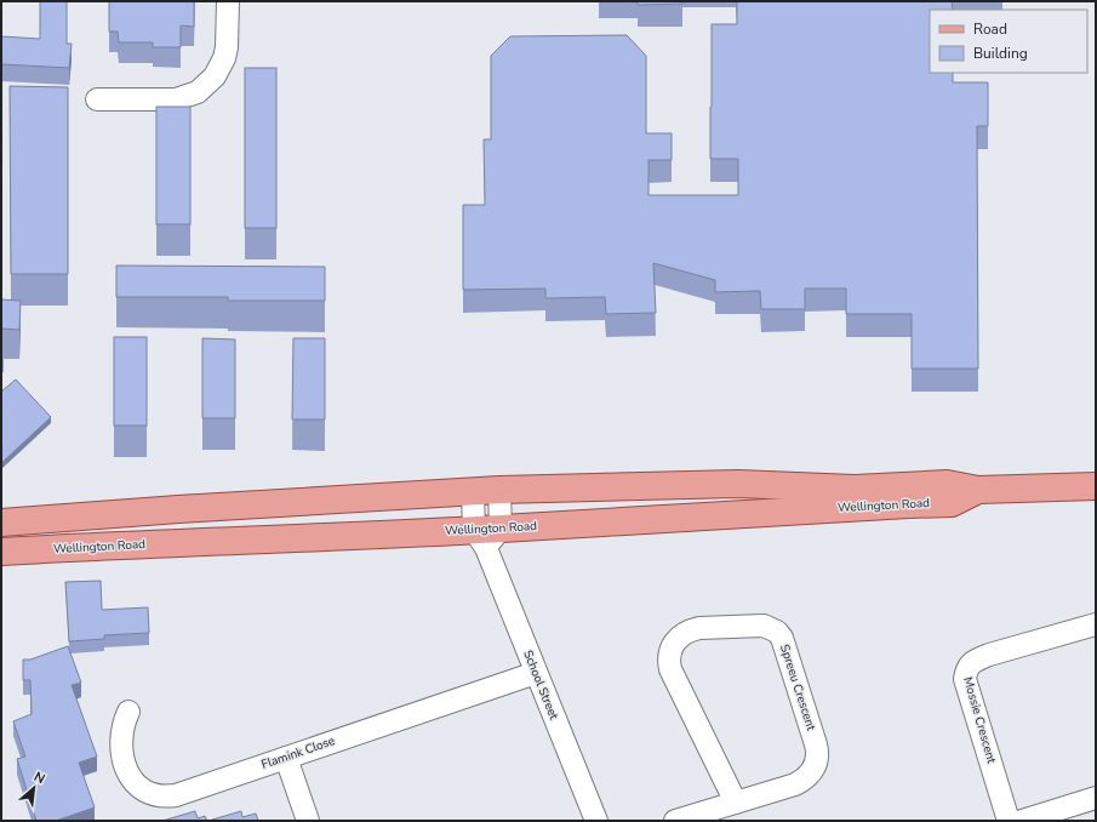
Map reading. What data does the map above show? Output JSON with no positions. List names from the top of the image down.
{
  "streets": {
    "main road": ["Wellington Road"],
    "street": [
      "School Street",
      "Spreeu Crescent",
      "Mossie Crescent",
      "Flamink Close"
    ]
  },
  "crossings": [
    ["Wellington Road", "School Street"],
    ["School Street", "Flamink Close"]
  ],
  "legend": ["Road", "Building"],
  "north": "top right"
}
